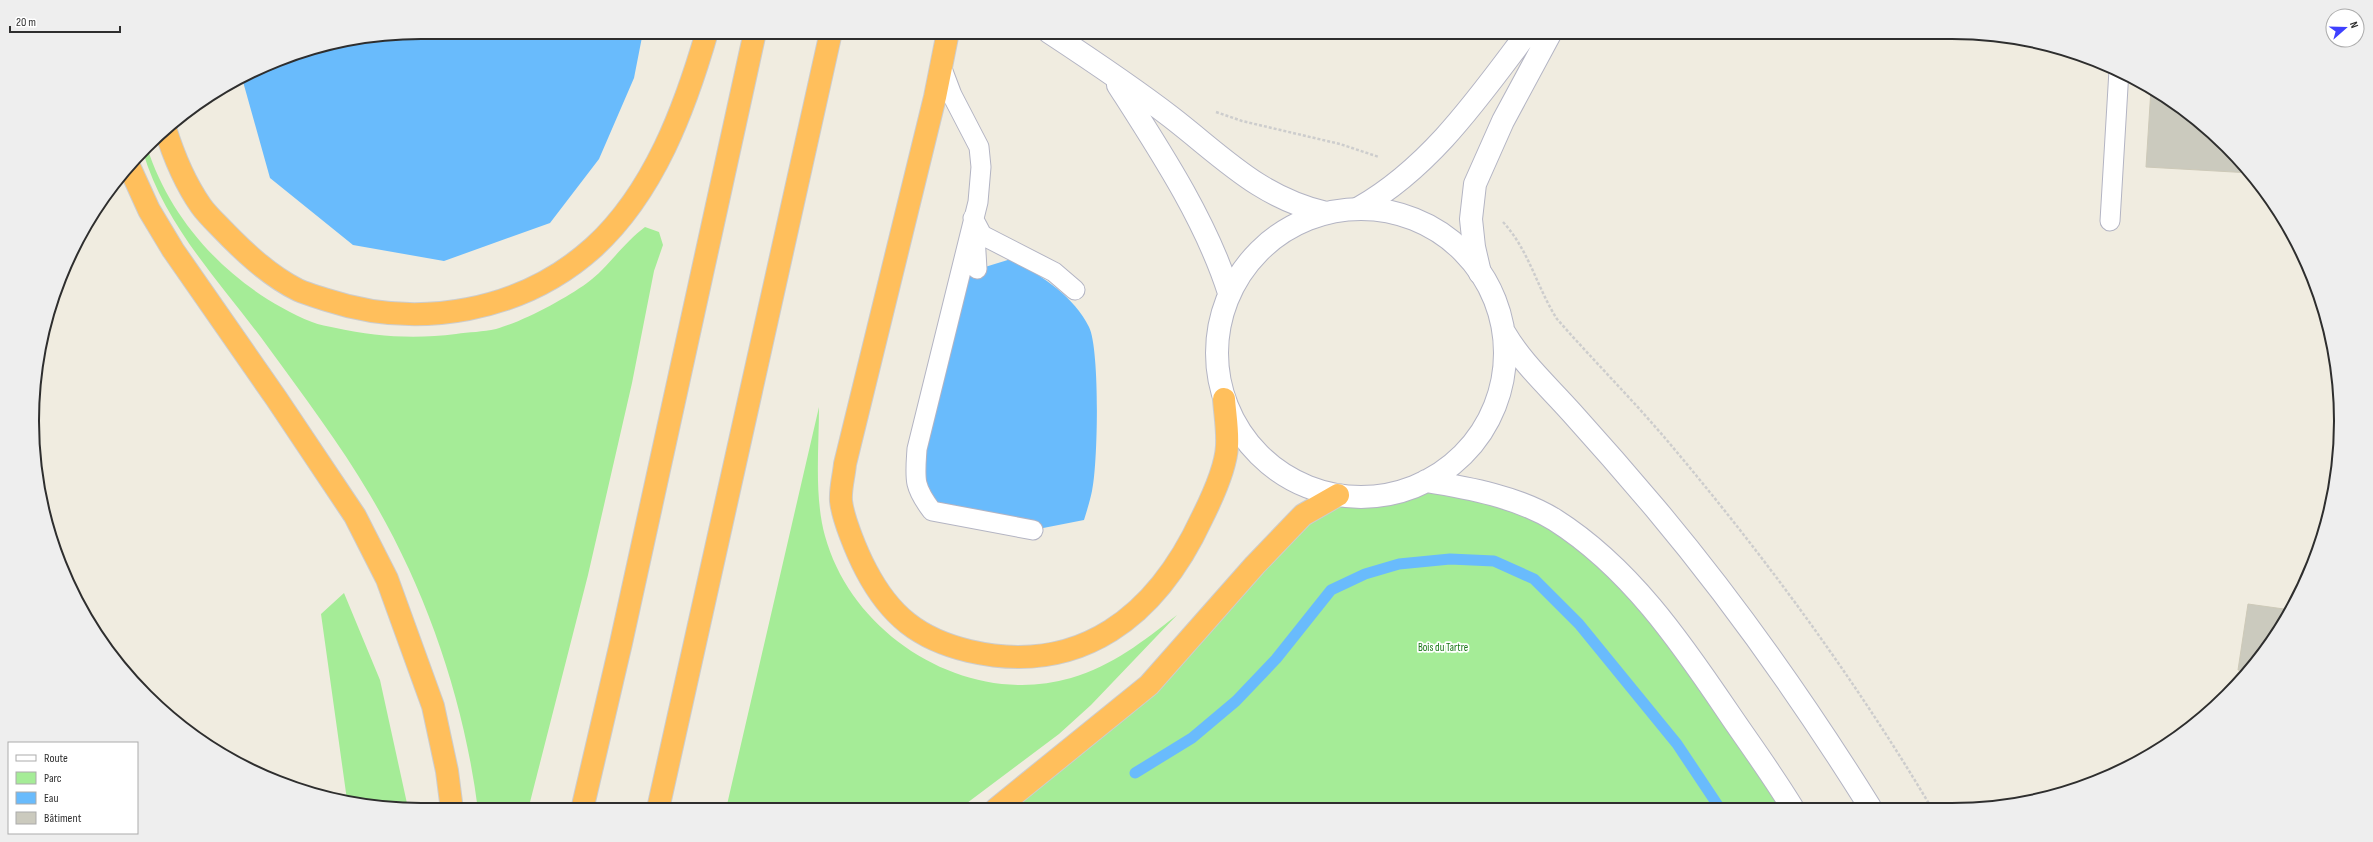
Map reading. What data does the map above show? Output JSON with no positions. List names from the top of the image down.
{
  "parks": ["Bois du Tartre"],
  "legend": [
    "Route",
    "Parc",
    "Eau",
    "Bâtiment"
  ],
  "scale_bar": "20 m",
  "north": "right"
}
